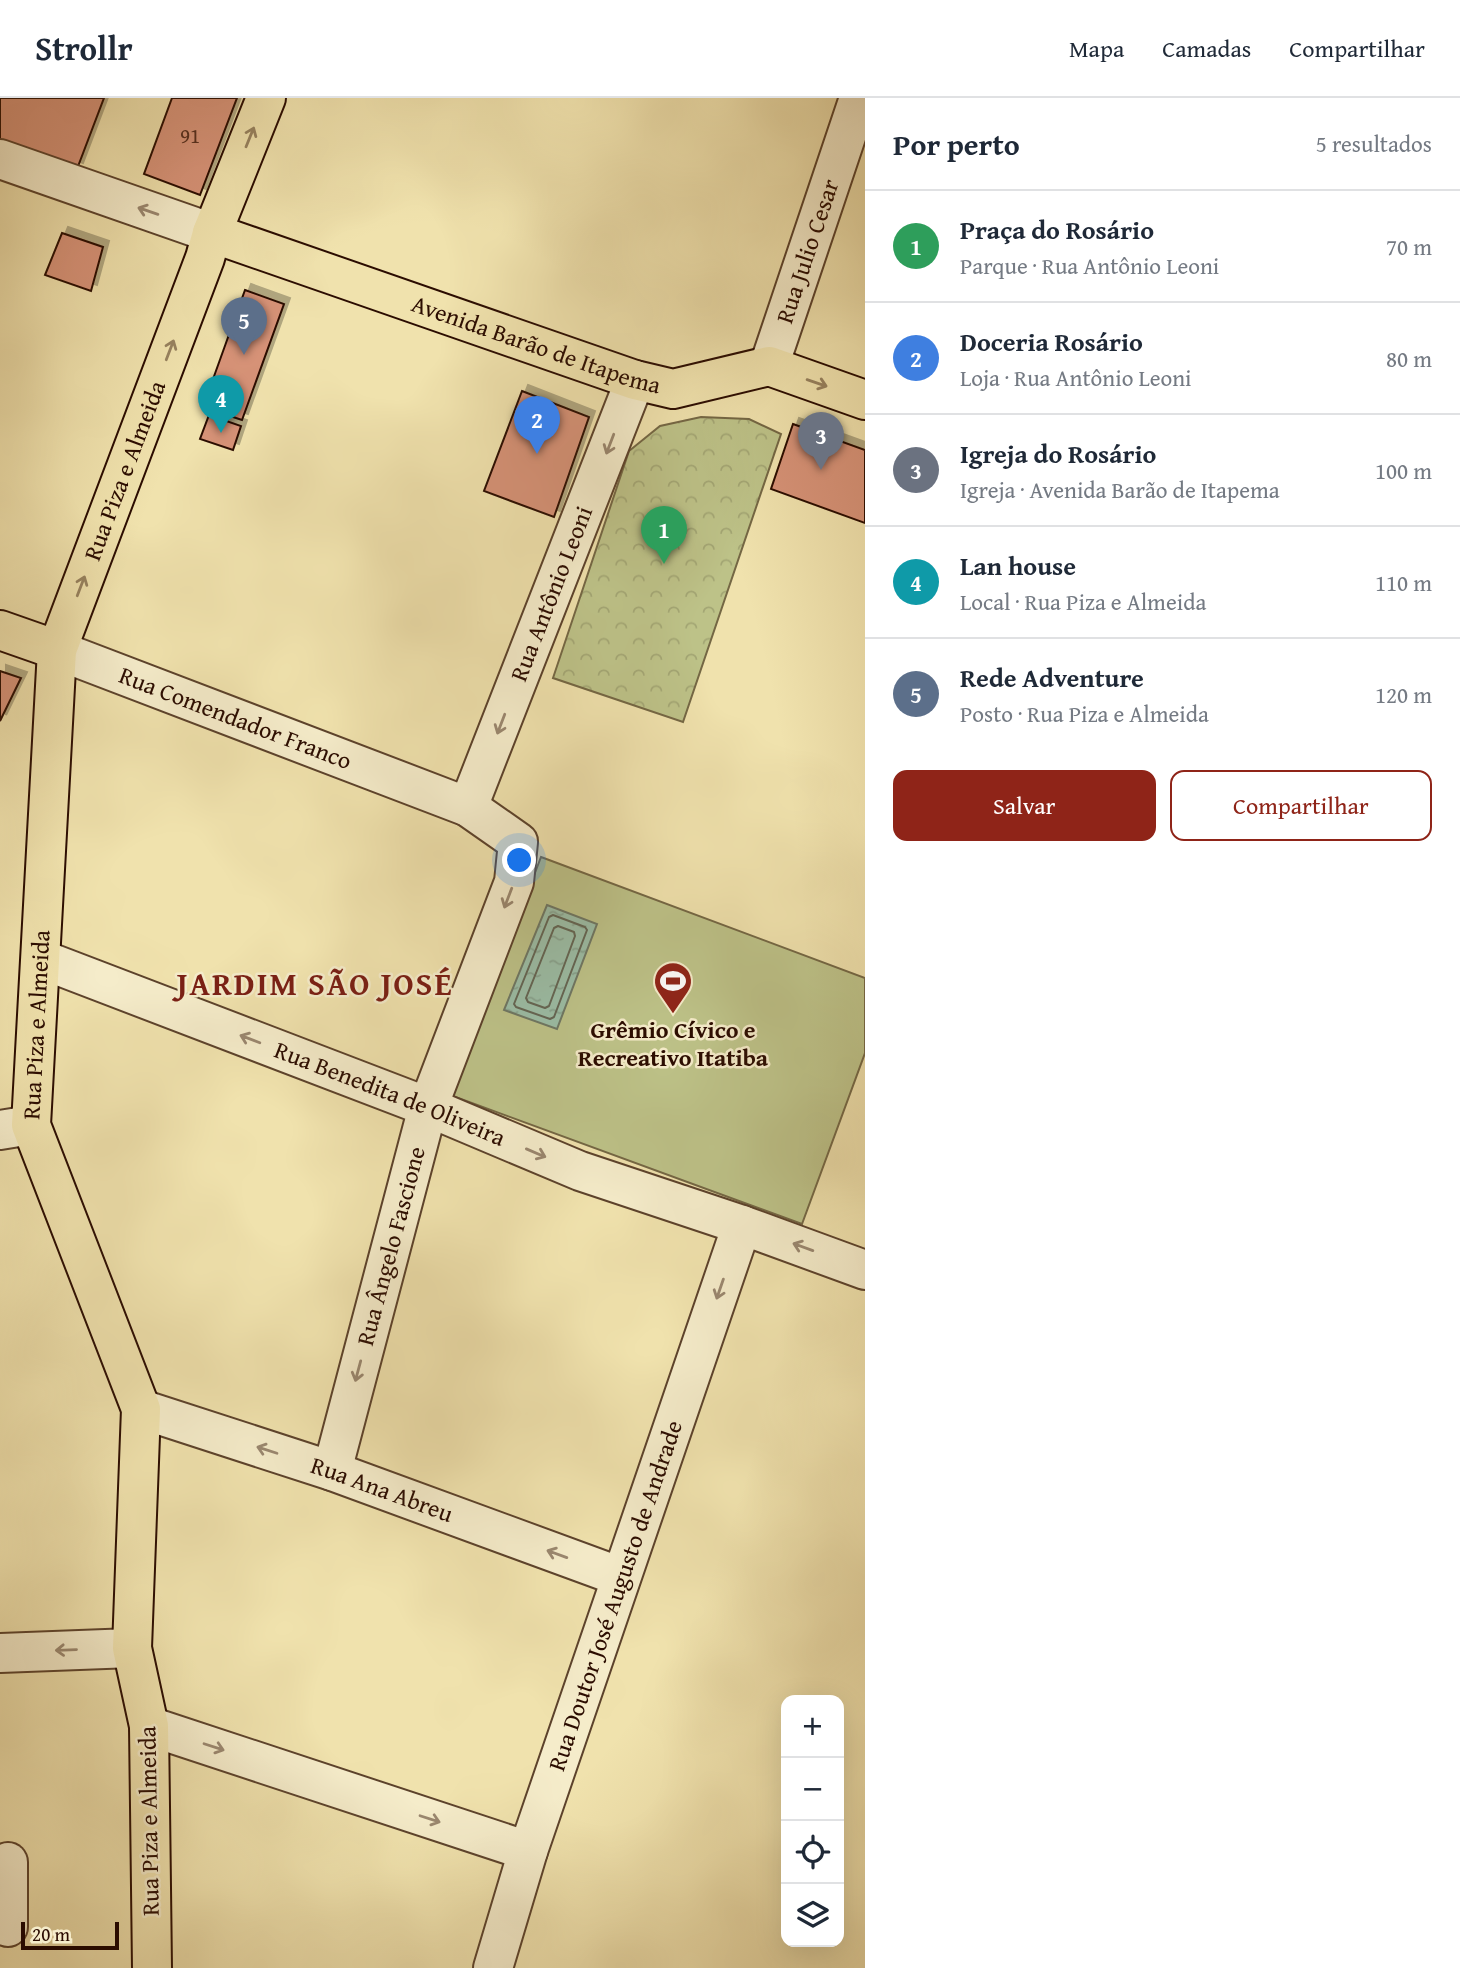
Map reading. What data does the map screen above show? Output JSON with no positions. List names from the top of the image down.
{
  "streets": {
    "main road": ["Avenida Barão de Itapema", "Rua Piza e Almeida", "Rua Comendador Franco"],
    "street": [
      "Rua Julio Cesar",
      "Rua Antônio Leoni",
      "Rua Benedita de Oliveira",
      "Rua Ângelo Fascione",
      "Rua Ana Abreu",
      "Rua Doutor José Augusto de Andrade"
    ]
  },
  "crossings": [
    ["Rua Julio Cesar", "Avenida Barão de Itapema"],
    ["Avenida Barão de Itapema", "Rua Piza e Almeida"],
    ["Avenida Barão de Itapema", "Rua Antônio Leoni"],
    ["Rua Piza e Almeida", "Rua Comendador Franco"],
    ["Rua Piza e Almeida", "Rua Benedita de Oliveira"],
    ["Rua Piza e Almeida", "Rua Ana Abreu"],
    ["Rua Antônio Leoni", "Rua Comendador Franco"],
    ["Rua Antônio Leoni", "Rua Ângelo Fascione"],
    ["Rua Comendador Franco", "Rua Ângelo Fascione"],
    ["Rua Benedita de Oliveira", "Rua Ângelo Fascione"],
    ["Rua Benedita de Oliveira", "Rua Doutor José Augusto de Andrade"],
    ["Rua Ângelo Fascione", "Rua Ana Abreu"],
    ["Rua Ana Abreu", "Rua Doutor José Augusto de Andrade"]
  ],
  "one_way": ["Rua Antônio Leoni", "Rua Ângelo Fascione", "Rua Doutor José Augusto de Andrade"],
  "districts": ["JARDIM SÃO JOSÉ"],
  "places": {
    "sports": ["Grêmio Cívico e Recreativo Itatiba"]
  },
  "house_numbers": ["91"],
  "scale_bar": "20 m",
  "page": {
    "header": "Strollr",
    "nav": ["Mapa", "Camadas", "Compartilhar"],
    "heading": ["Por perto", "5 resultados"],
    "list": [
      {
        "mark": "1",
        "name": "Praça do Rosário",
        "note": "Parque · Rua Antônio Leoni",
        "value": "70 m"
      },
      {
        "mark": "2",
        "name": "Doceria Rosário",
        "note": "Loja · Rua Antônio Leoni",
        "value": "80 m"
      },
      {
        "mark": "3",
        "name": "Igreja do Rosário",
        "note": "Igreja · Avenida Barão de Itapema",
        "value": "100 m"
      },
      {
        "mark": "4",
        "name": "Lan house",
        "note": "Local · Rua Piza e Almeida",
        "value": "110 m"
      },
      {
        "mark": "5",
        "name": "Rede Adventure",
        "note": "Posto · Rua Piza e Almeida",
        "value": "120 m"
      }
    ],
    "pins": [
      "5",
      "4",
      "2",
      "3",
      "1"
    ],
    "buttons": ["Salvar", "Compartilhar"],
    "map_buttons": ["+", "−"],
    "scale": "20 m"
  }
}
